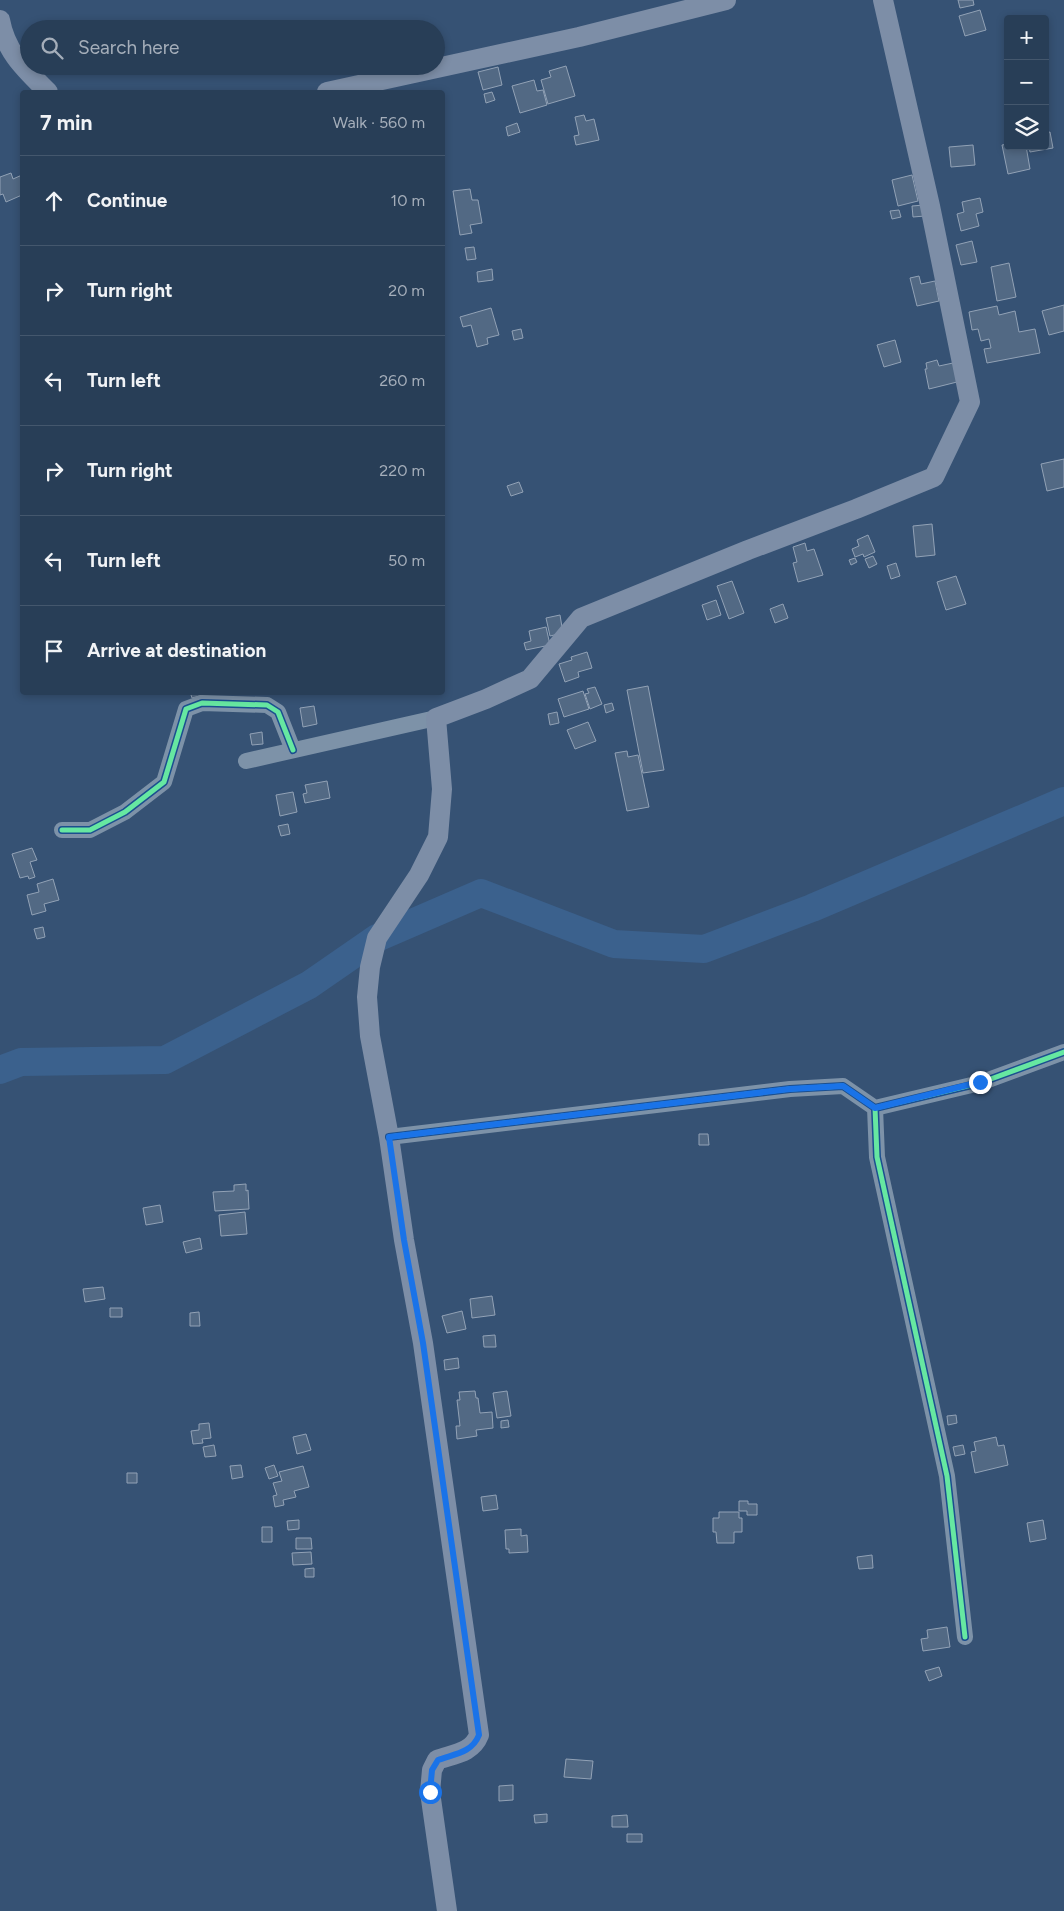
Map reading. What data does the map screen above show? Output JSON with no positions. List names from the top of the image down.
{
  "page": {
    "map_buttons": ["+", "−"],
    "search": "Search here",
    "heading": ["7 min", "Walk · 560 m"],
    "list": [
      ["Continue", "10 m"],
      ["Turn right", "20 m"],
      ["Turn left", "260 m"],
      ["Turn right", "220 m"],
      ["Turn left", "50 m"],
      "Arrive at destination"
    ]
  }
}
